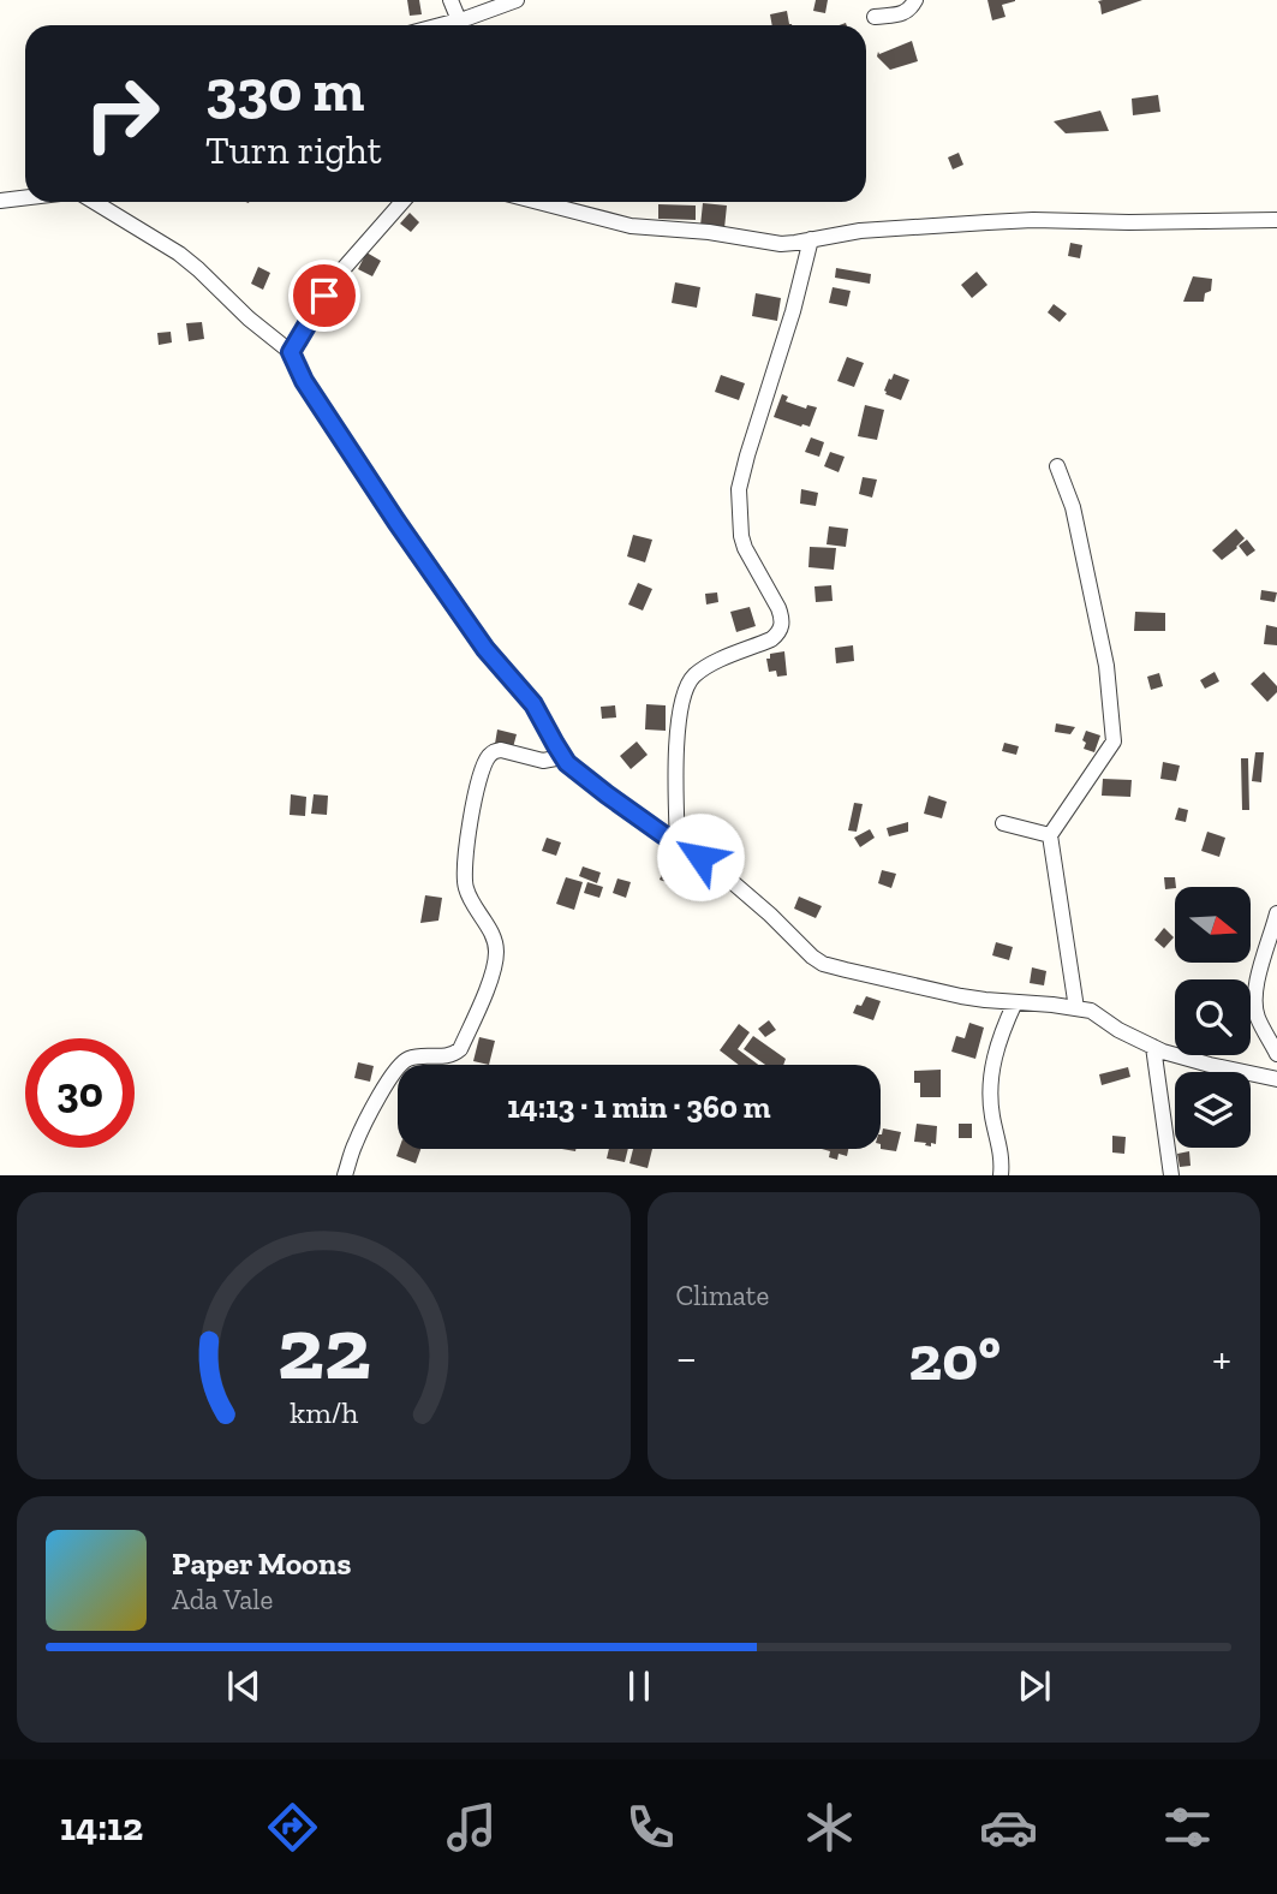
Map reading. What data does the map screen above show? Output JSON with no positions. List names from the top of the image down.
{
  "north": "right",
  "page": {
    "turn": ["330 m", "Turn right"],
    "limit": "30",
    "trip": "14:13 · 1 min · 360 m",
    "tile": "Climate",
    "heat": ["−", "20°", "+"],
    "song": ["Paper Moons", "Ada Vale"],
    "tabs": "14:12",
    "gauge": ["22", "km/h"]
  }
}
